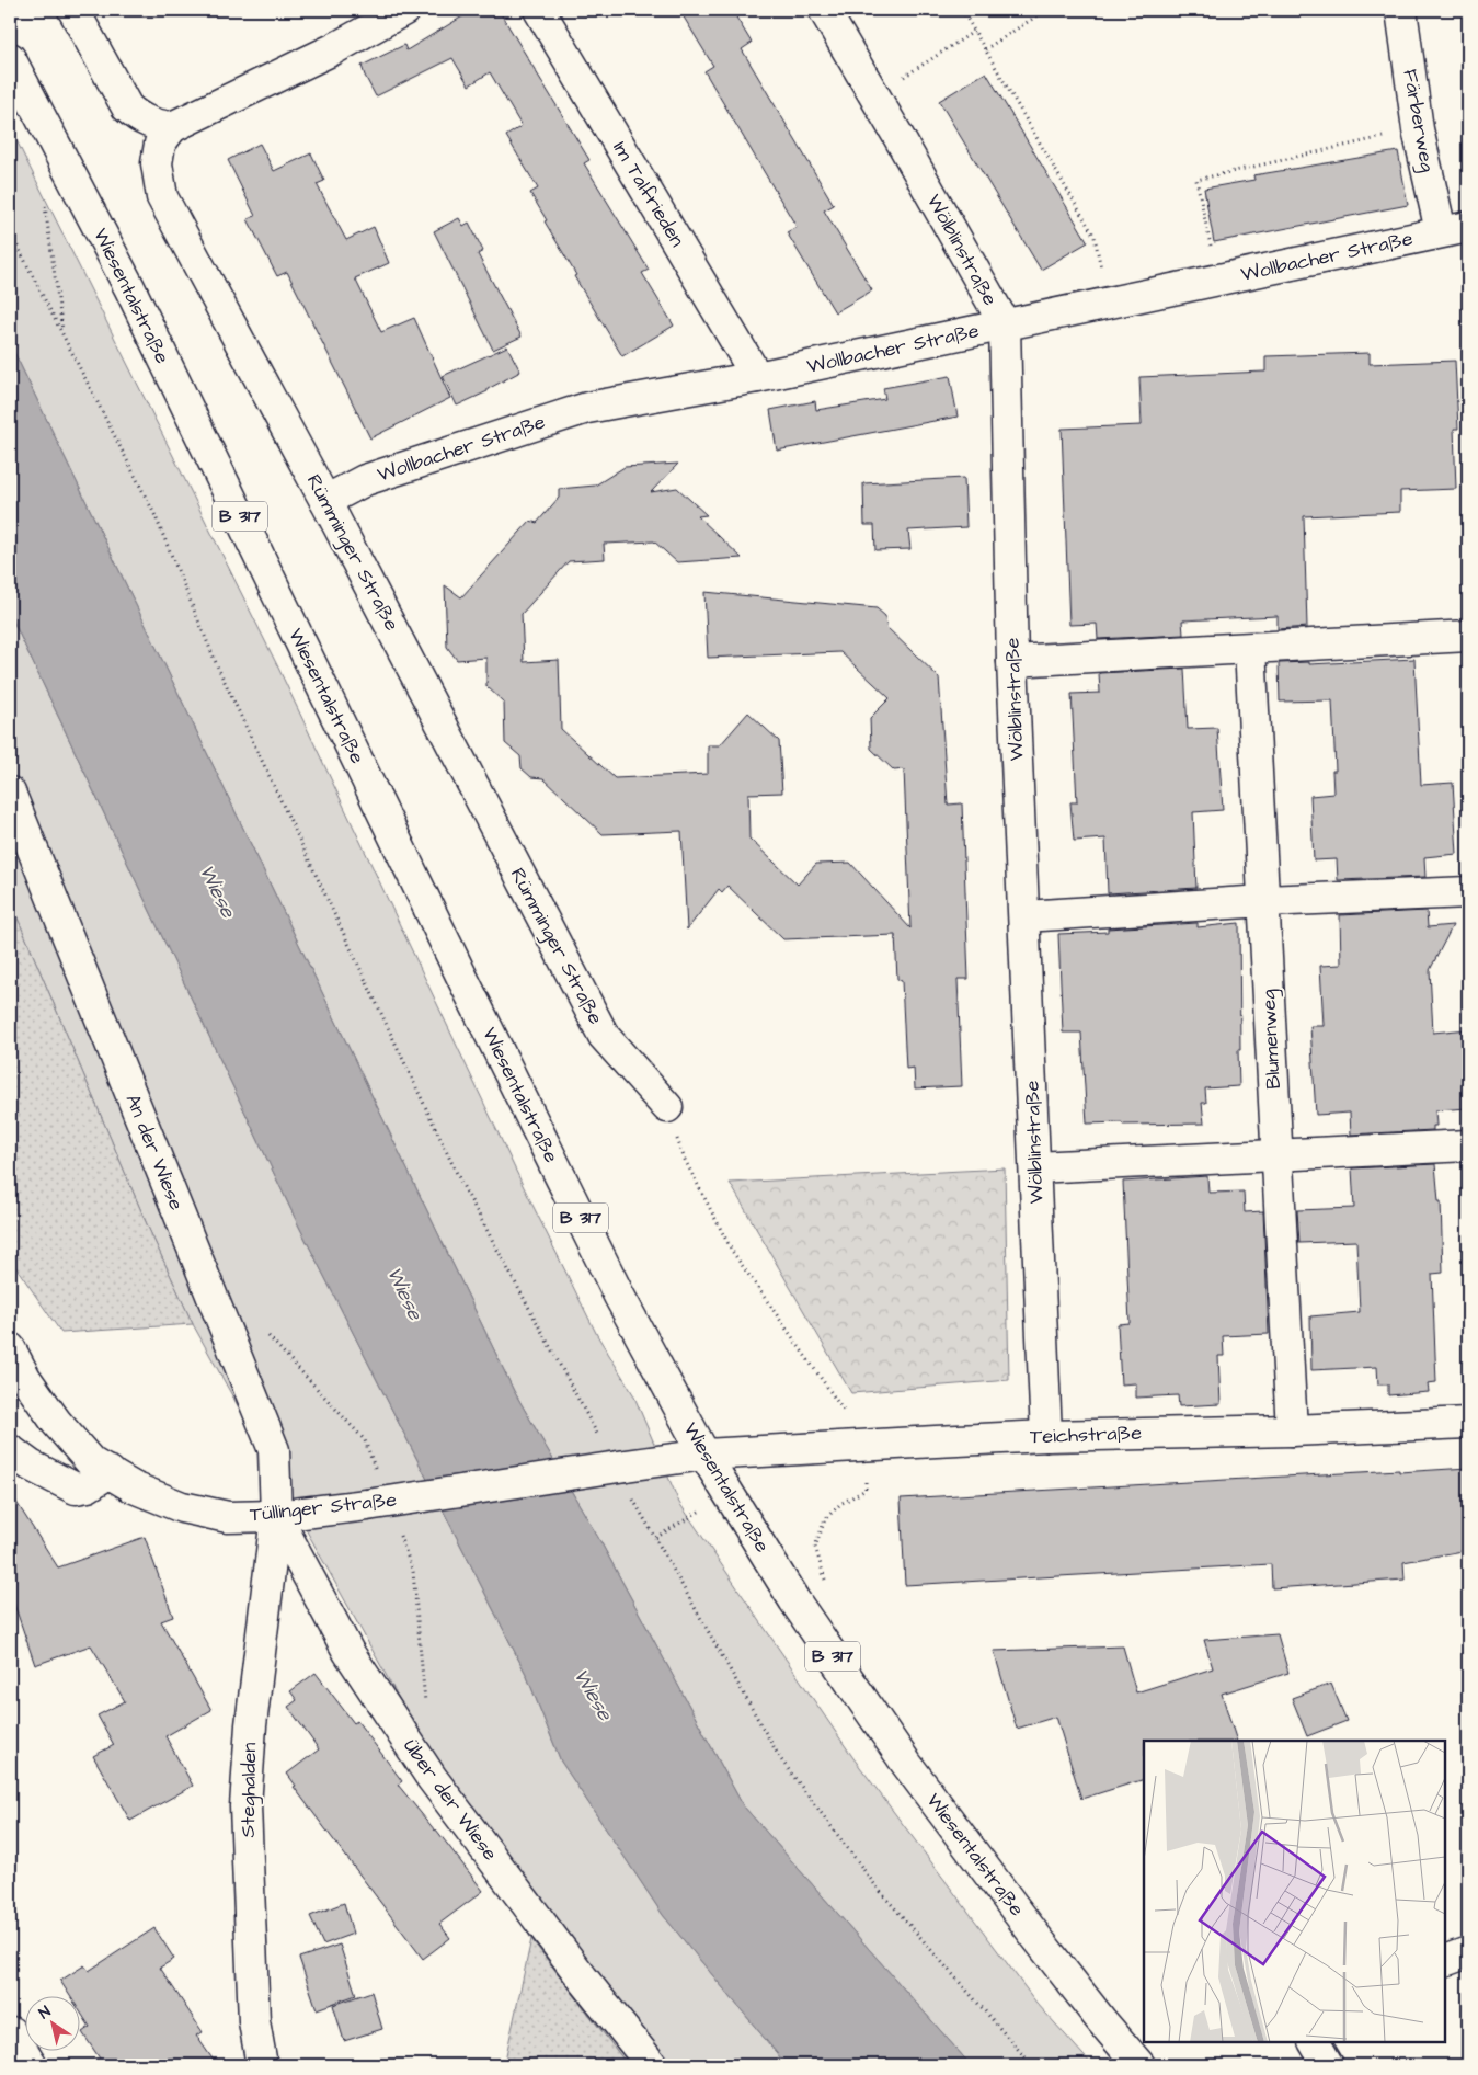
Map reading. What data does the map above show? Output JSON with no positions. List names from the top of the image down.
{
  "streets": {
    "street": [
      "Färberweg",
      "Im Talfrieden",
      "Wölblinstraße",
      "Wollbacher Straße",
      "Wiesentalstraße",
      "B 317",
      "Rümminger Straße",
      "Blumenweg",
      "An der Wiese",
      "Teichstraße",
      "Tüllinger Straße",
      "Steghalden",
      "Über der Wiese"
    ]
  },
  "crossings": [
    ["Färberweg", "Wollbacher Straße"],
    ["Im Talfrieden", "Wollbacher Straße"],
    ["Wölblinstraße", "Wollbacher Straße"],
    ["Wölblinstraße", "Teichstraße"],
    ["Wollbacher Straße", "Rümminger Straße"],
    ["Wiesentalstraße", "Teichstraße"],
    ["Wiesentalstraße", "Tüllinger Straße"],
    ["Blumenweg", "Teichstraße"],
    ["An der Wiese", "Tüllinger Straße"],
    ["An der Wiese", "Steghalden"],
    ["An der Wiese", "Über der Wiese"],
    ["Teichstraße", "Tüllinger Straße"],
    ["Tüllinger Straße", "Steghalden"],
    ["Tüllinger Straße", "Über der Wiese"],
    ["Steghalden", "Über der Wiese"]
  ],
  "water": ["Wiese"],
  "north": "top left"
}
